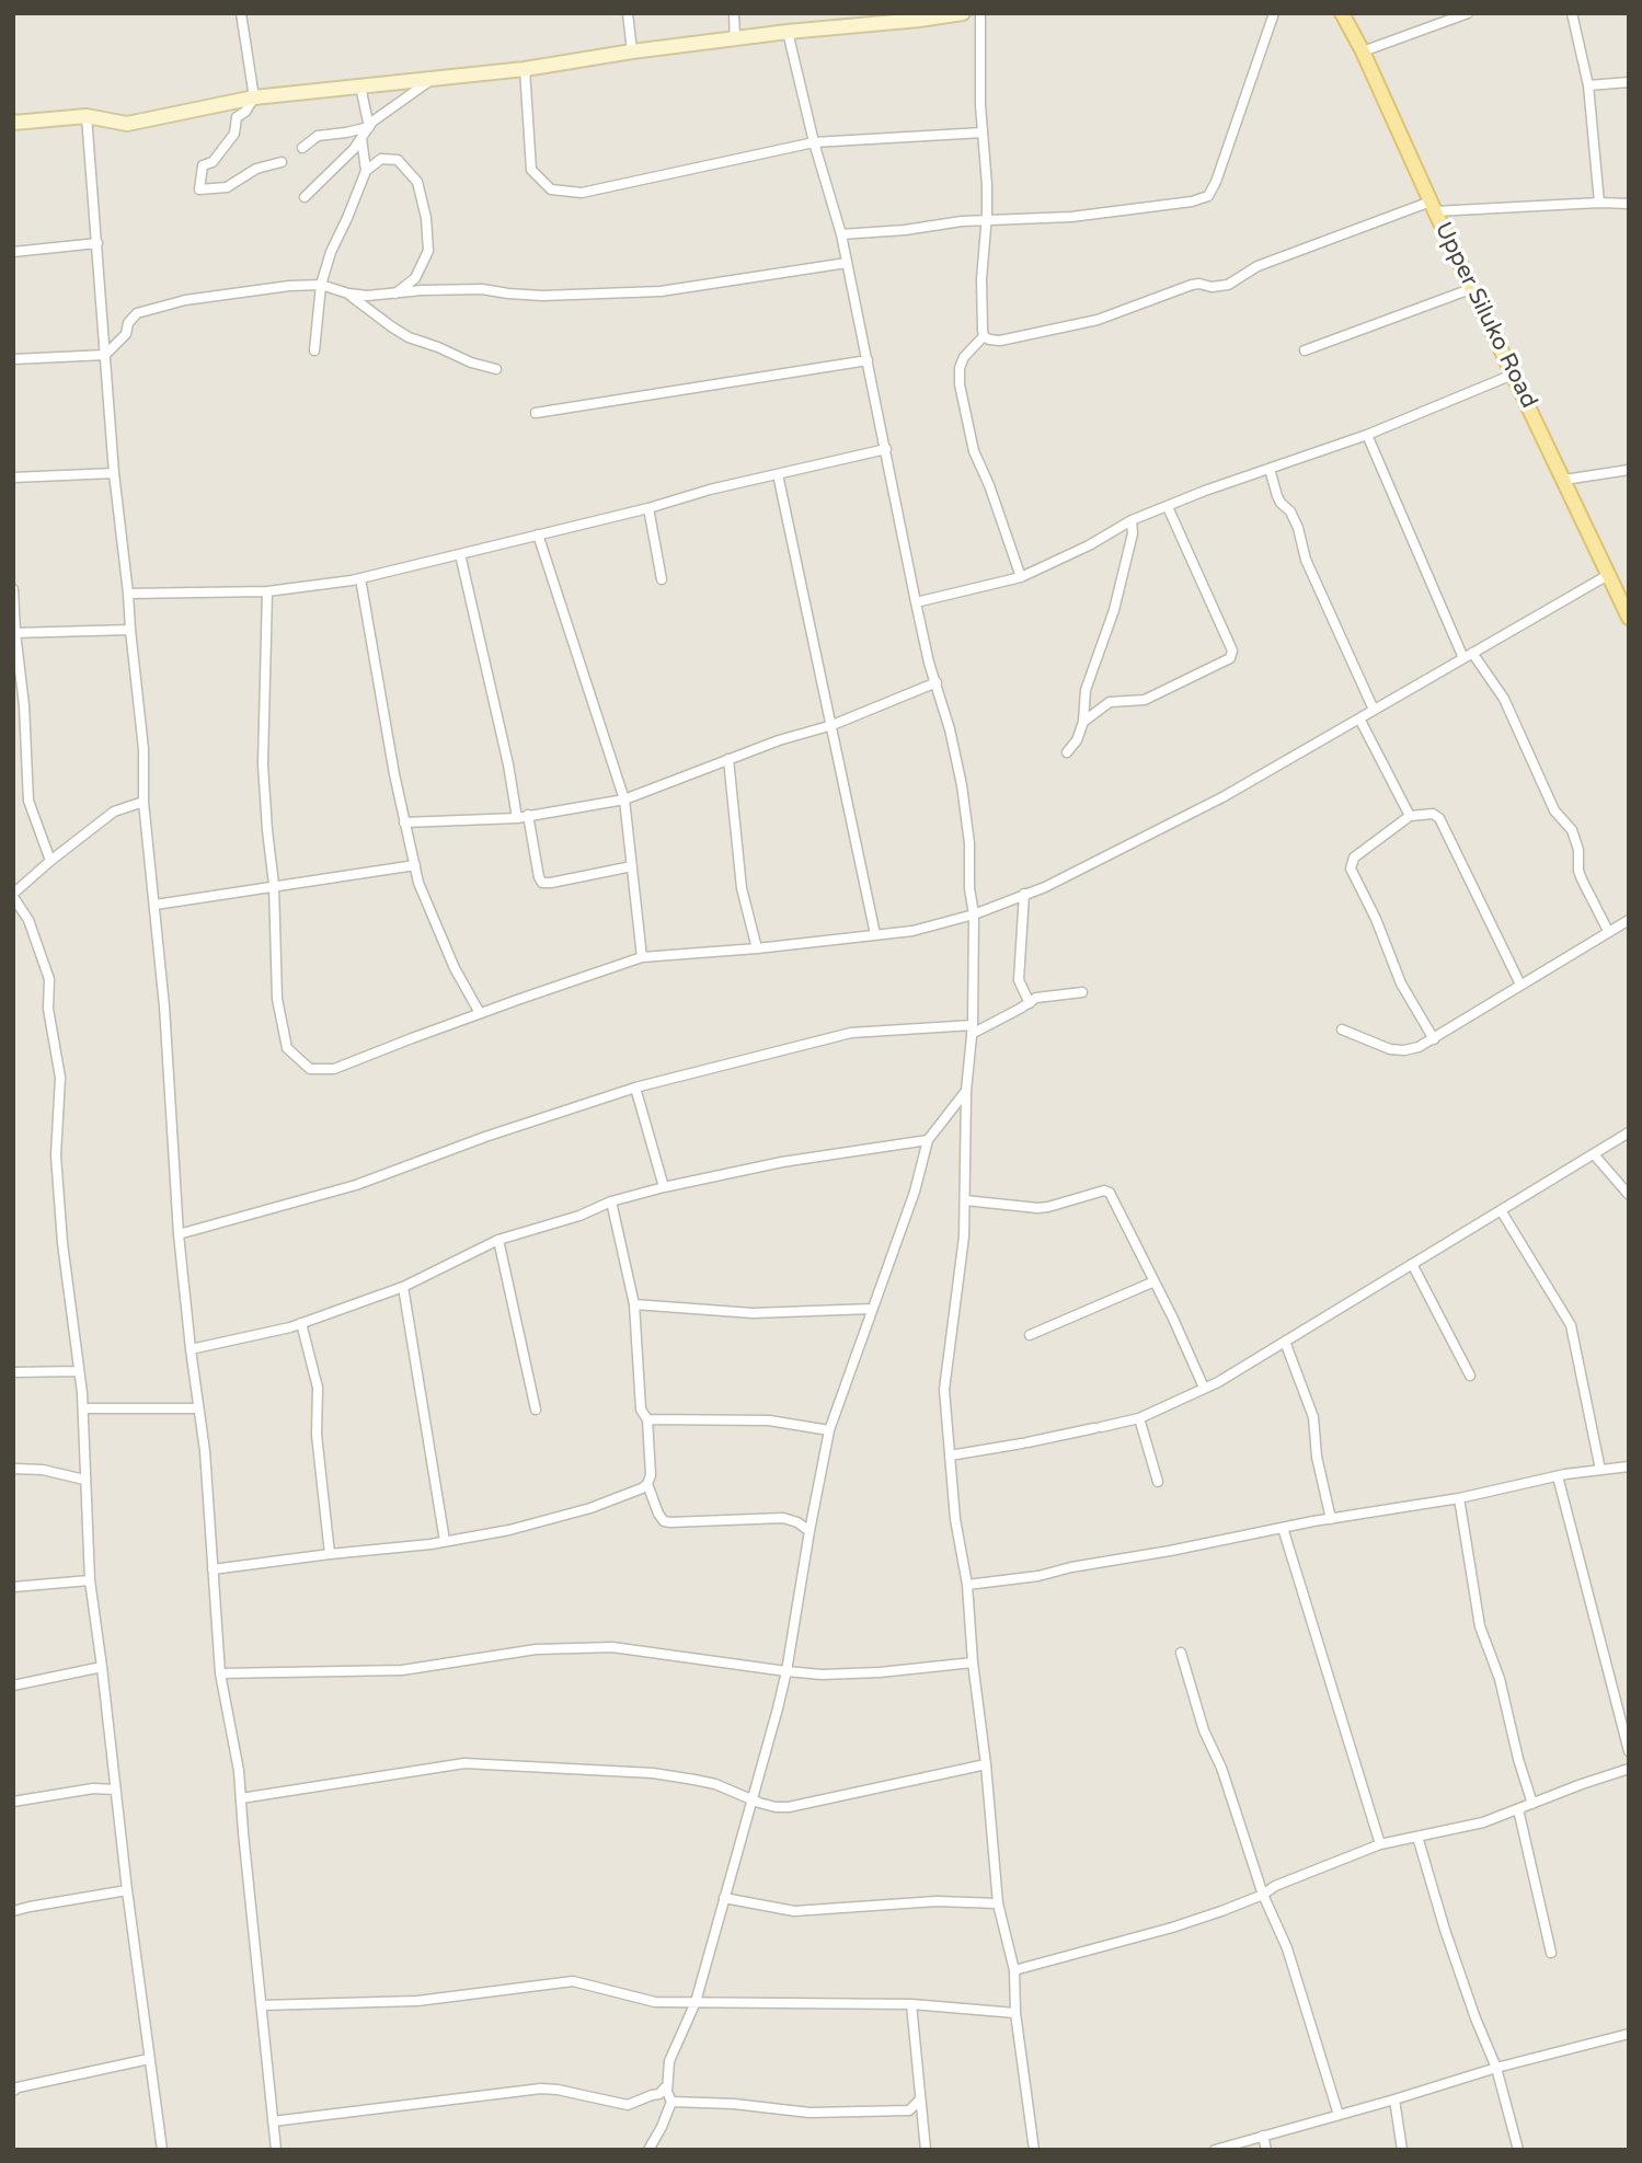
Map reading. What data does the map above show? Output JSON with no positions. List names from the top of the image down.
{
  "streets": {
    "main road": ["Upper Siluko Road"]
  }
}
